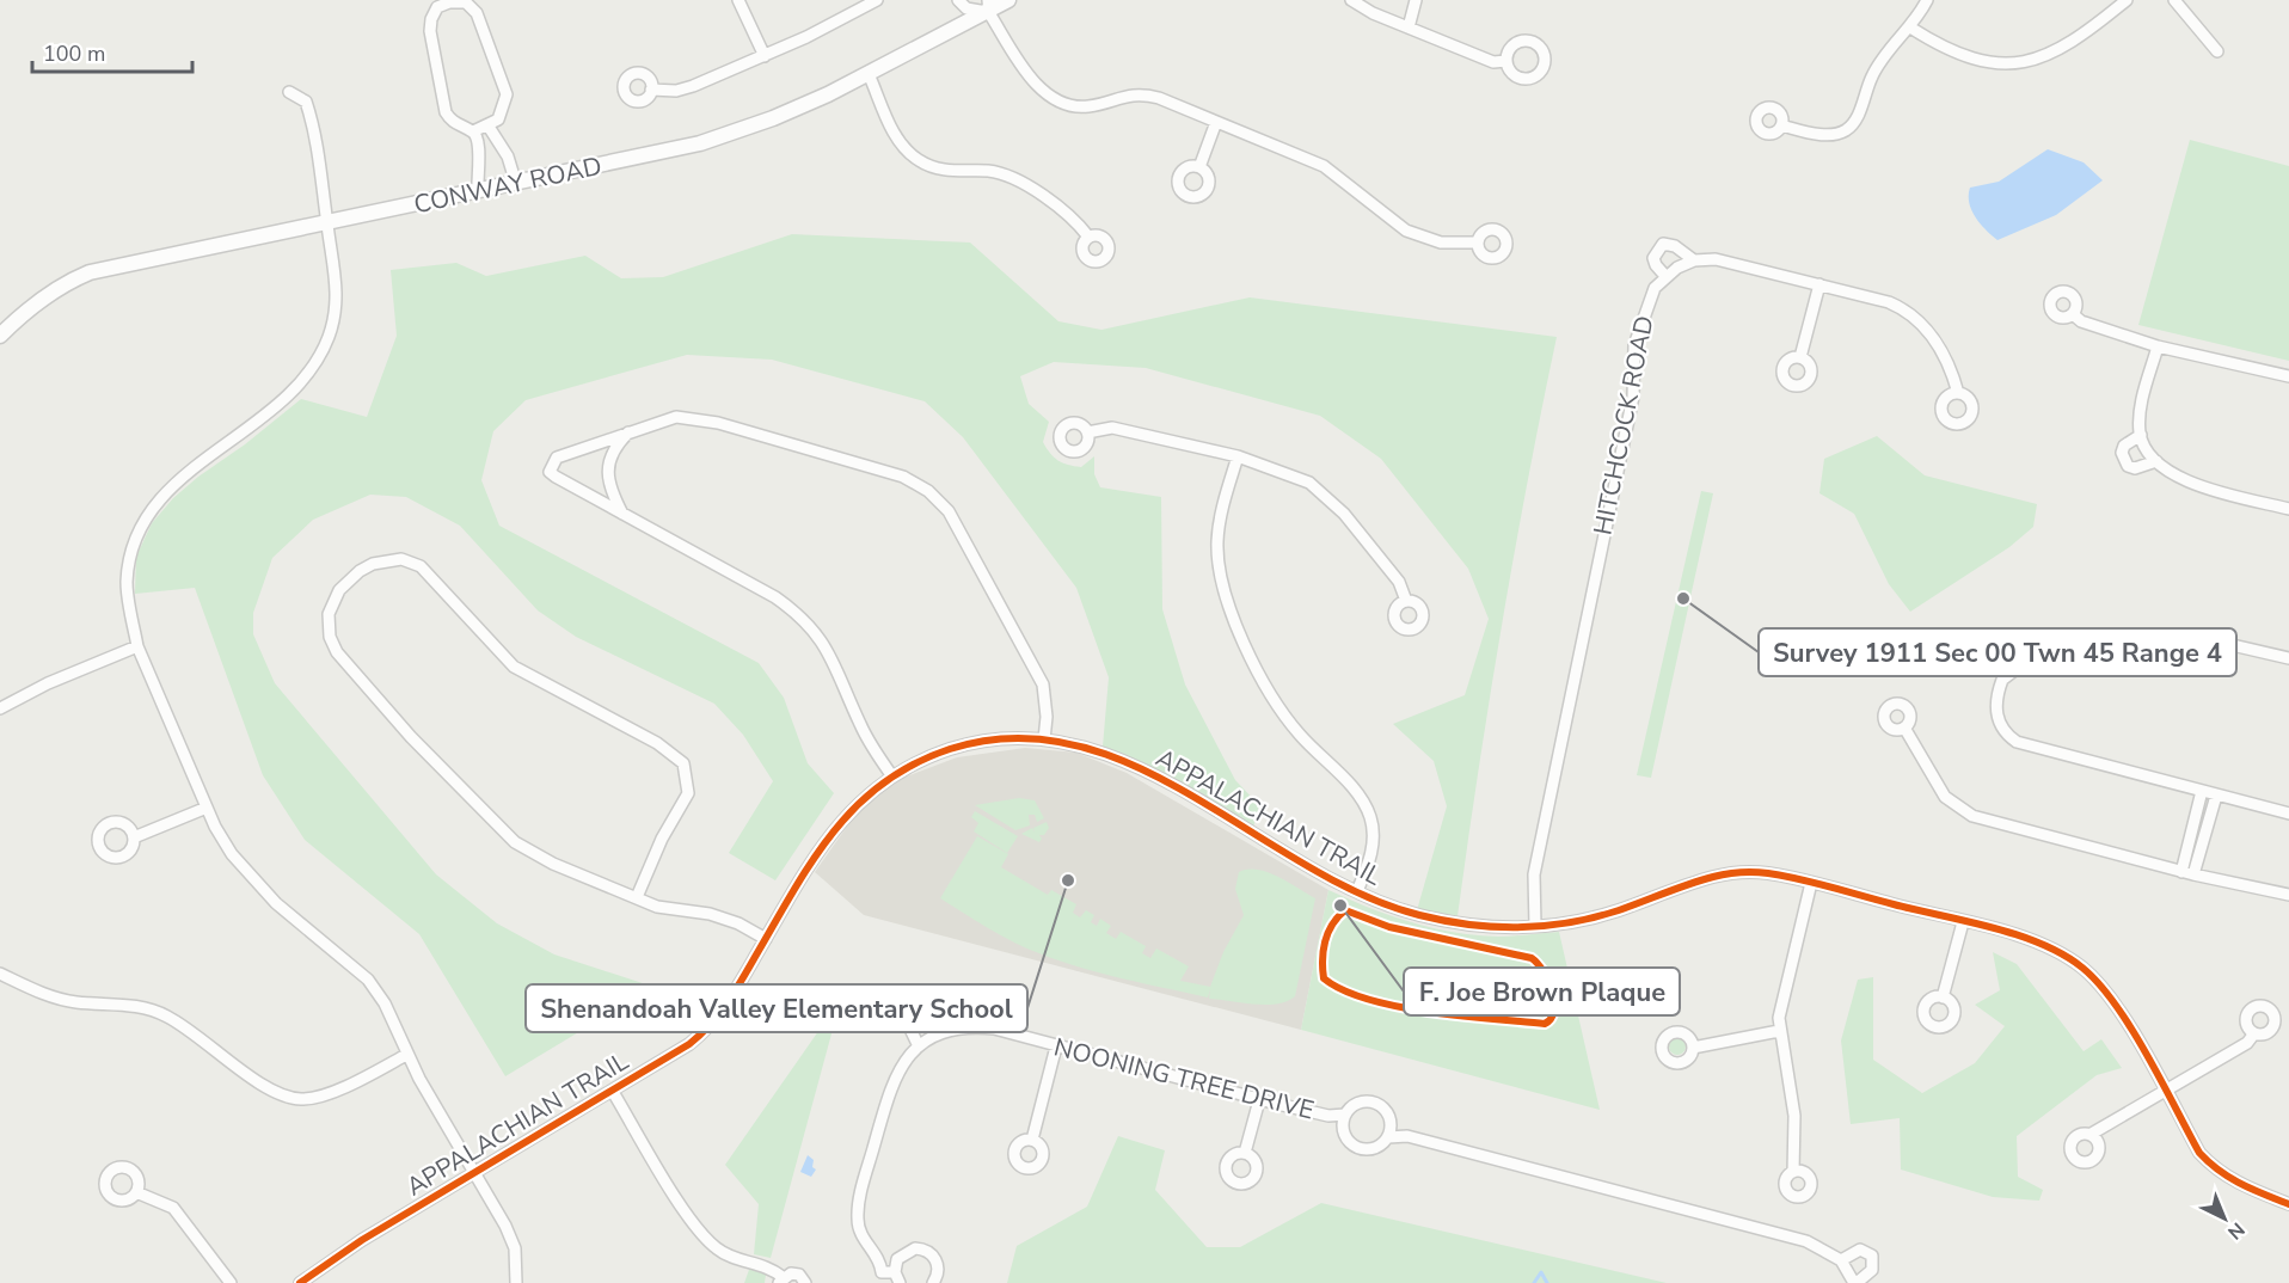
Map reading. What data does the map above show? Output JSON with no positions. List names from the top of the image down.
{
  "streets": {
    "street": [
      "CONWAY ROAD",
      "HITCHCOCK ROAD",
      "APPALACHIAN TRAIL",
      "NOONING TREE DRIVE"
    ]
  },
  "crossings": [
    ["HITCHCOCK ROAD", "APPALACHIAN TRAIL"]
  ],
  "places": ["Survey 1911 Sec 00 Twn 45 Range 4", "Shenandoah Valley Elementary School", "F. Joe Brown Plaque"],
  "scale_bar": "100 m",
  "north": "bottom right"
}
